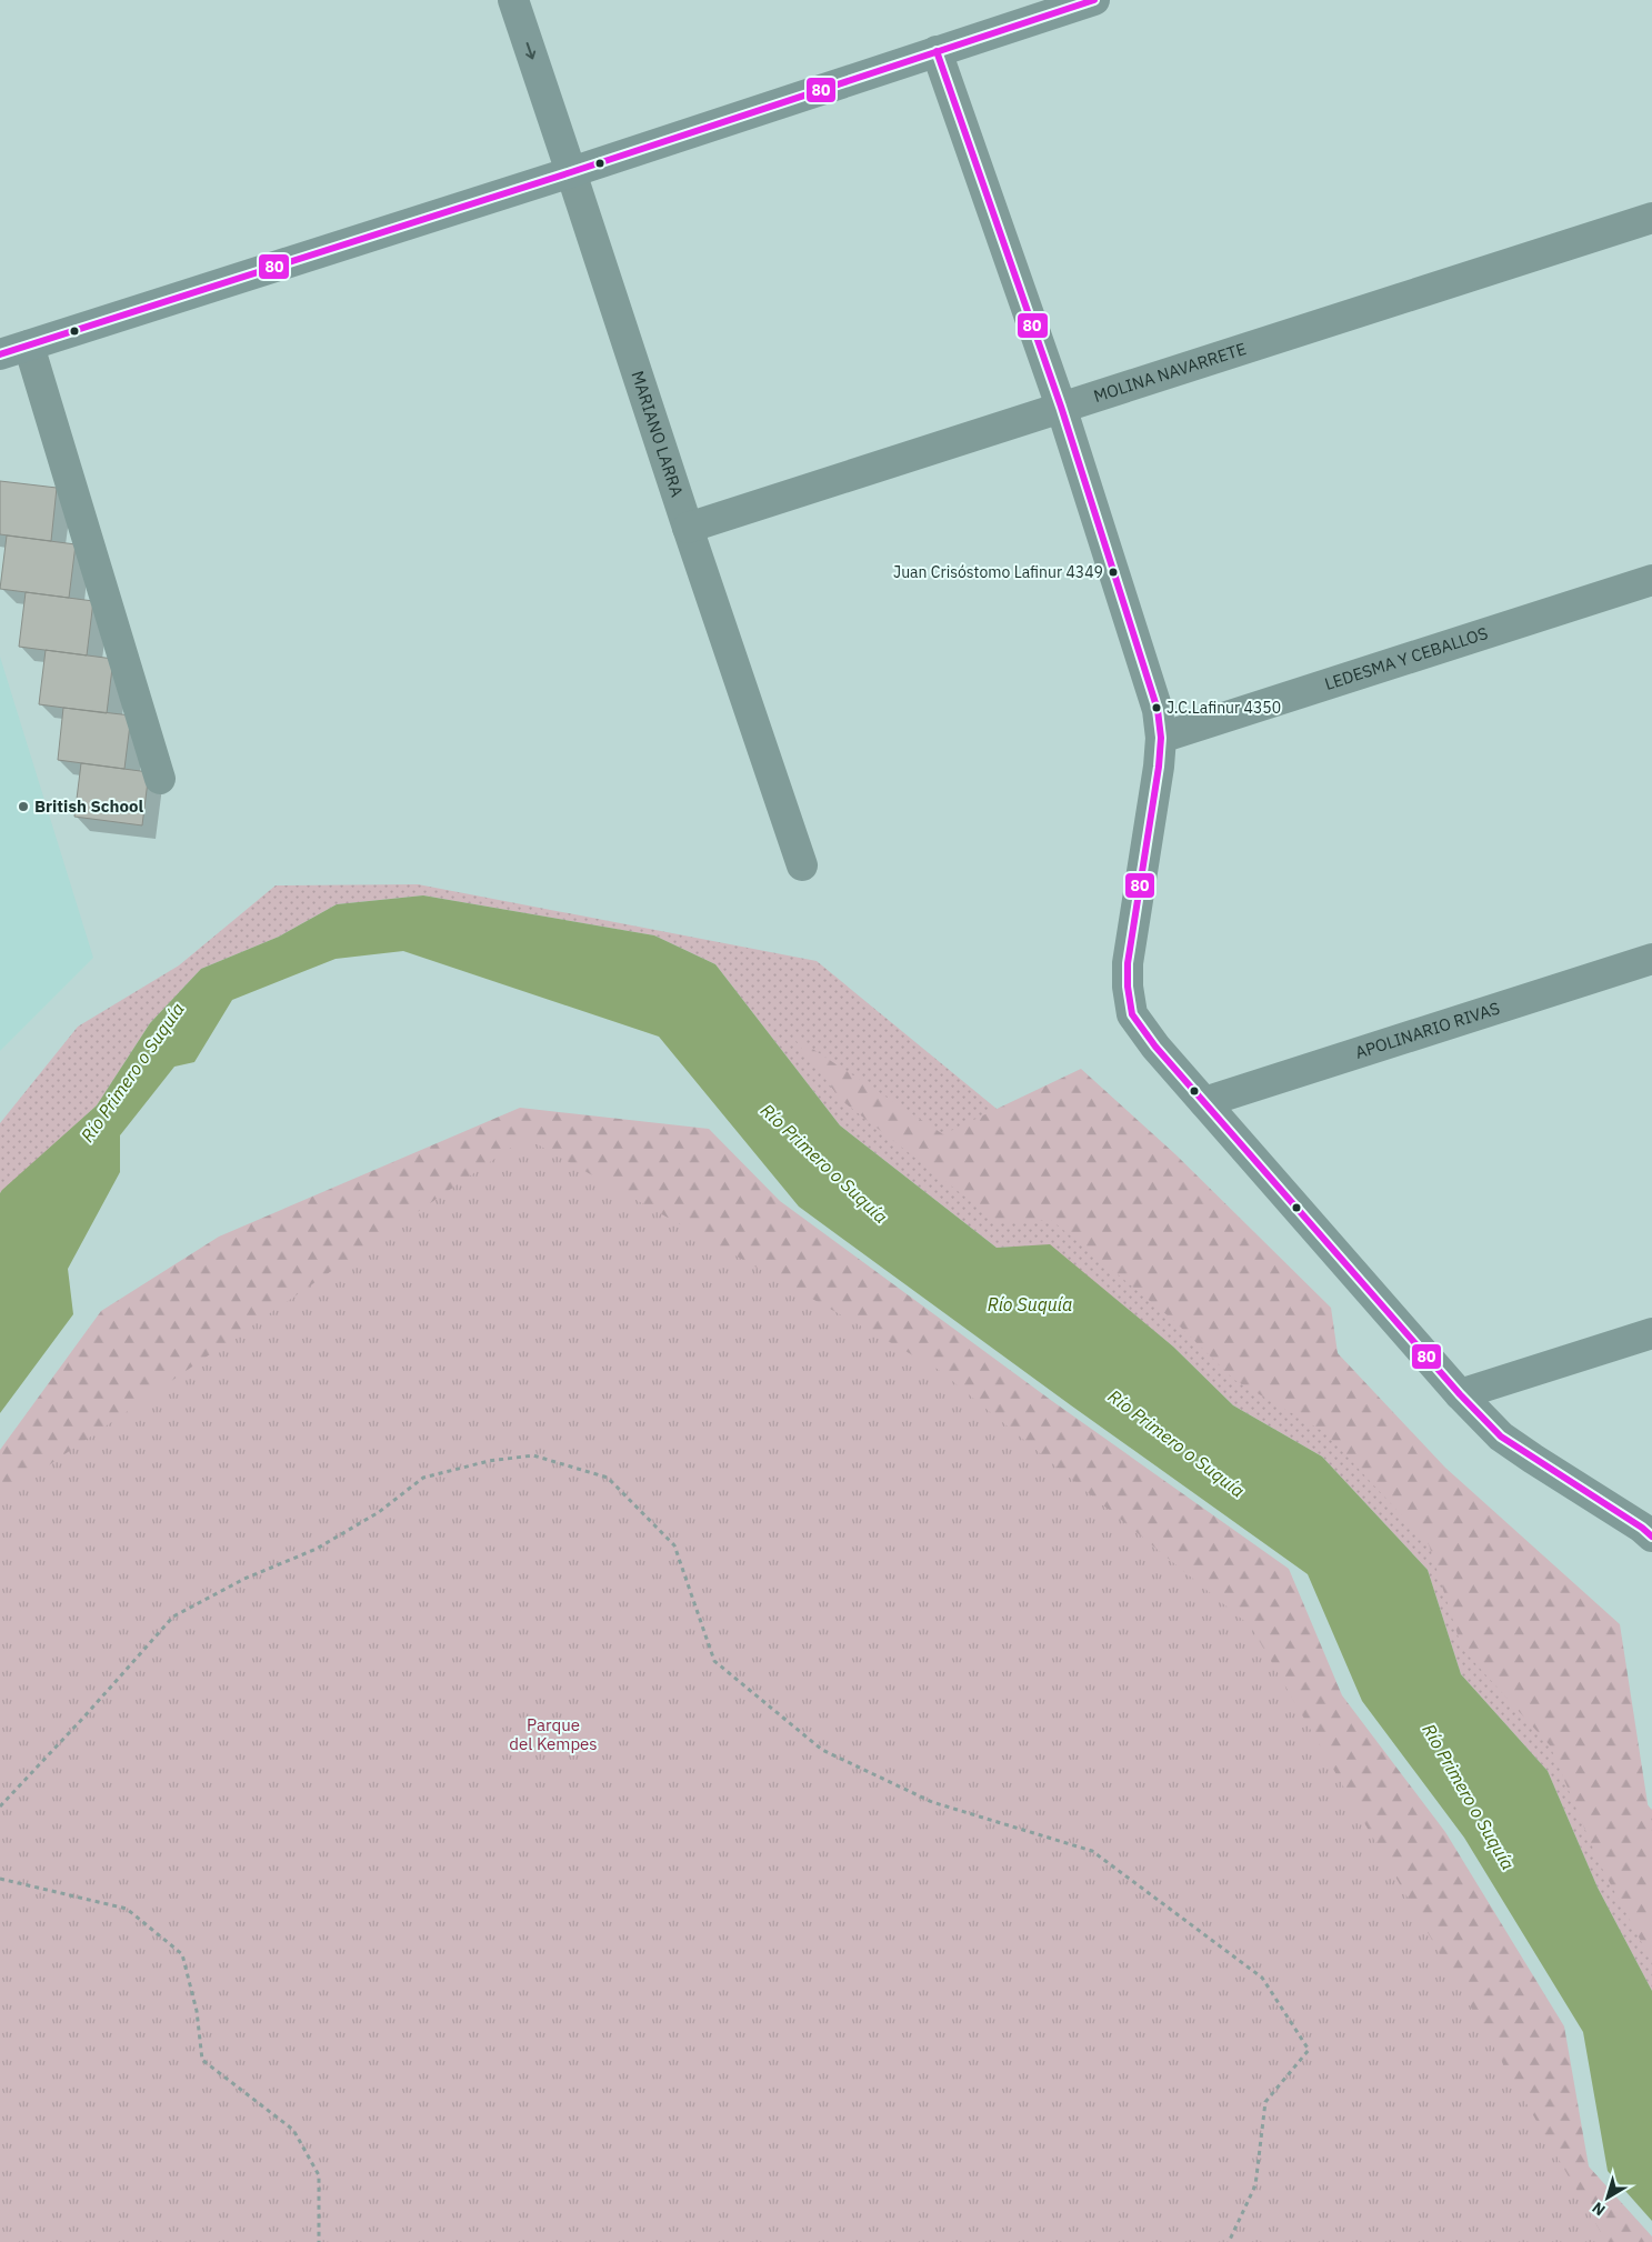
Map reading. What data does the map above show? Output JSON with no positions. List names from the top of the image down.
{
  "streets": {
    "main road": ["MARIANO LARRA"],
    "street": ["MOLINA NAVARRETE", "LEDESMA Y CEBALLOS", "APOLINARIO RIVAS"]
  },
  "crossings": [
    ["MOLINA NAVARRETE", "MARIANO LARRA"]
  ],
  "water": ["Río Primero o Suquía", "Río Suquía"],
  "parks": ["Parque del Kempes"],
  "places": ["Juan Crisóstomo Lafinur 4349", "J.C.Lafinur 4350", "British School"],
  "lines": ["transit line 80"],
  "north": "bottom left"
}
